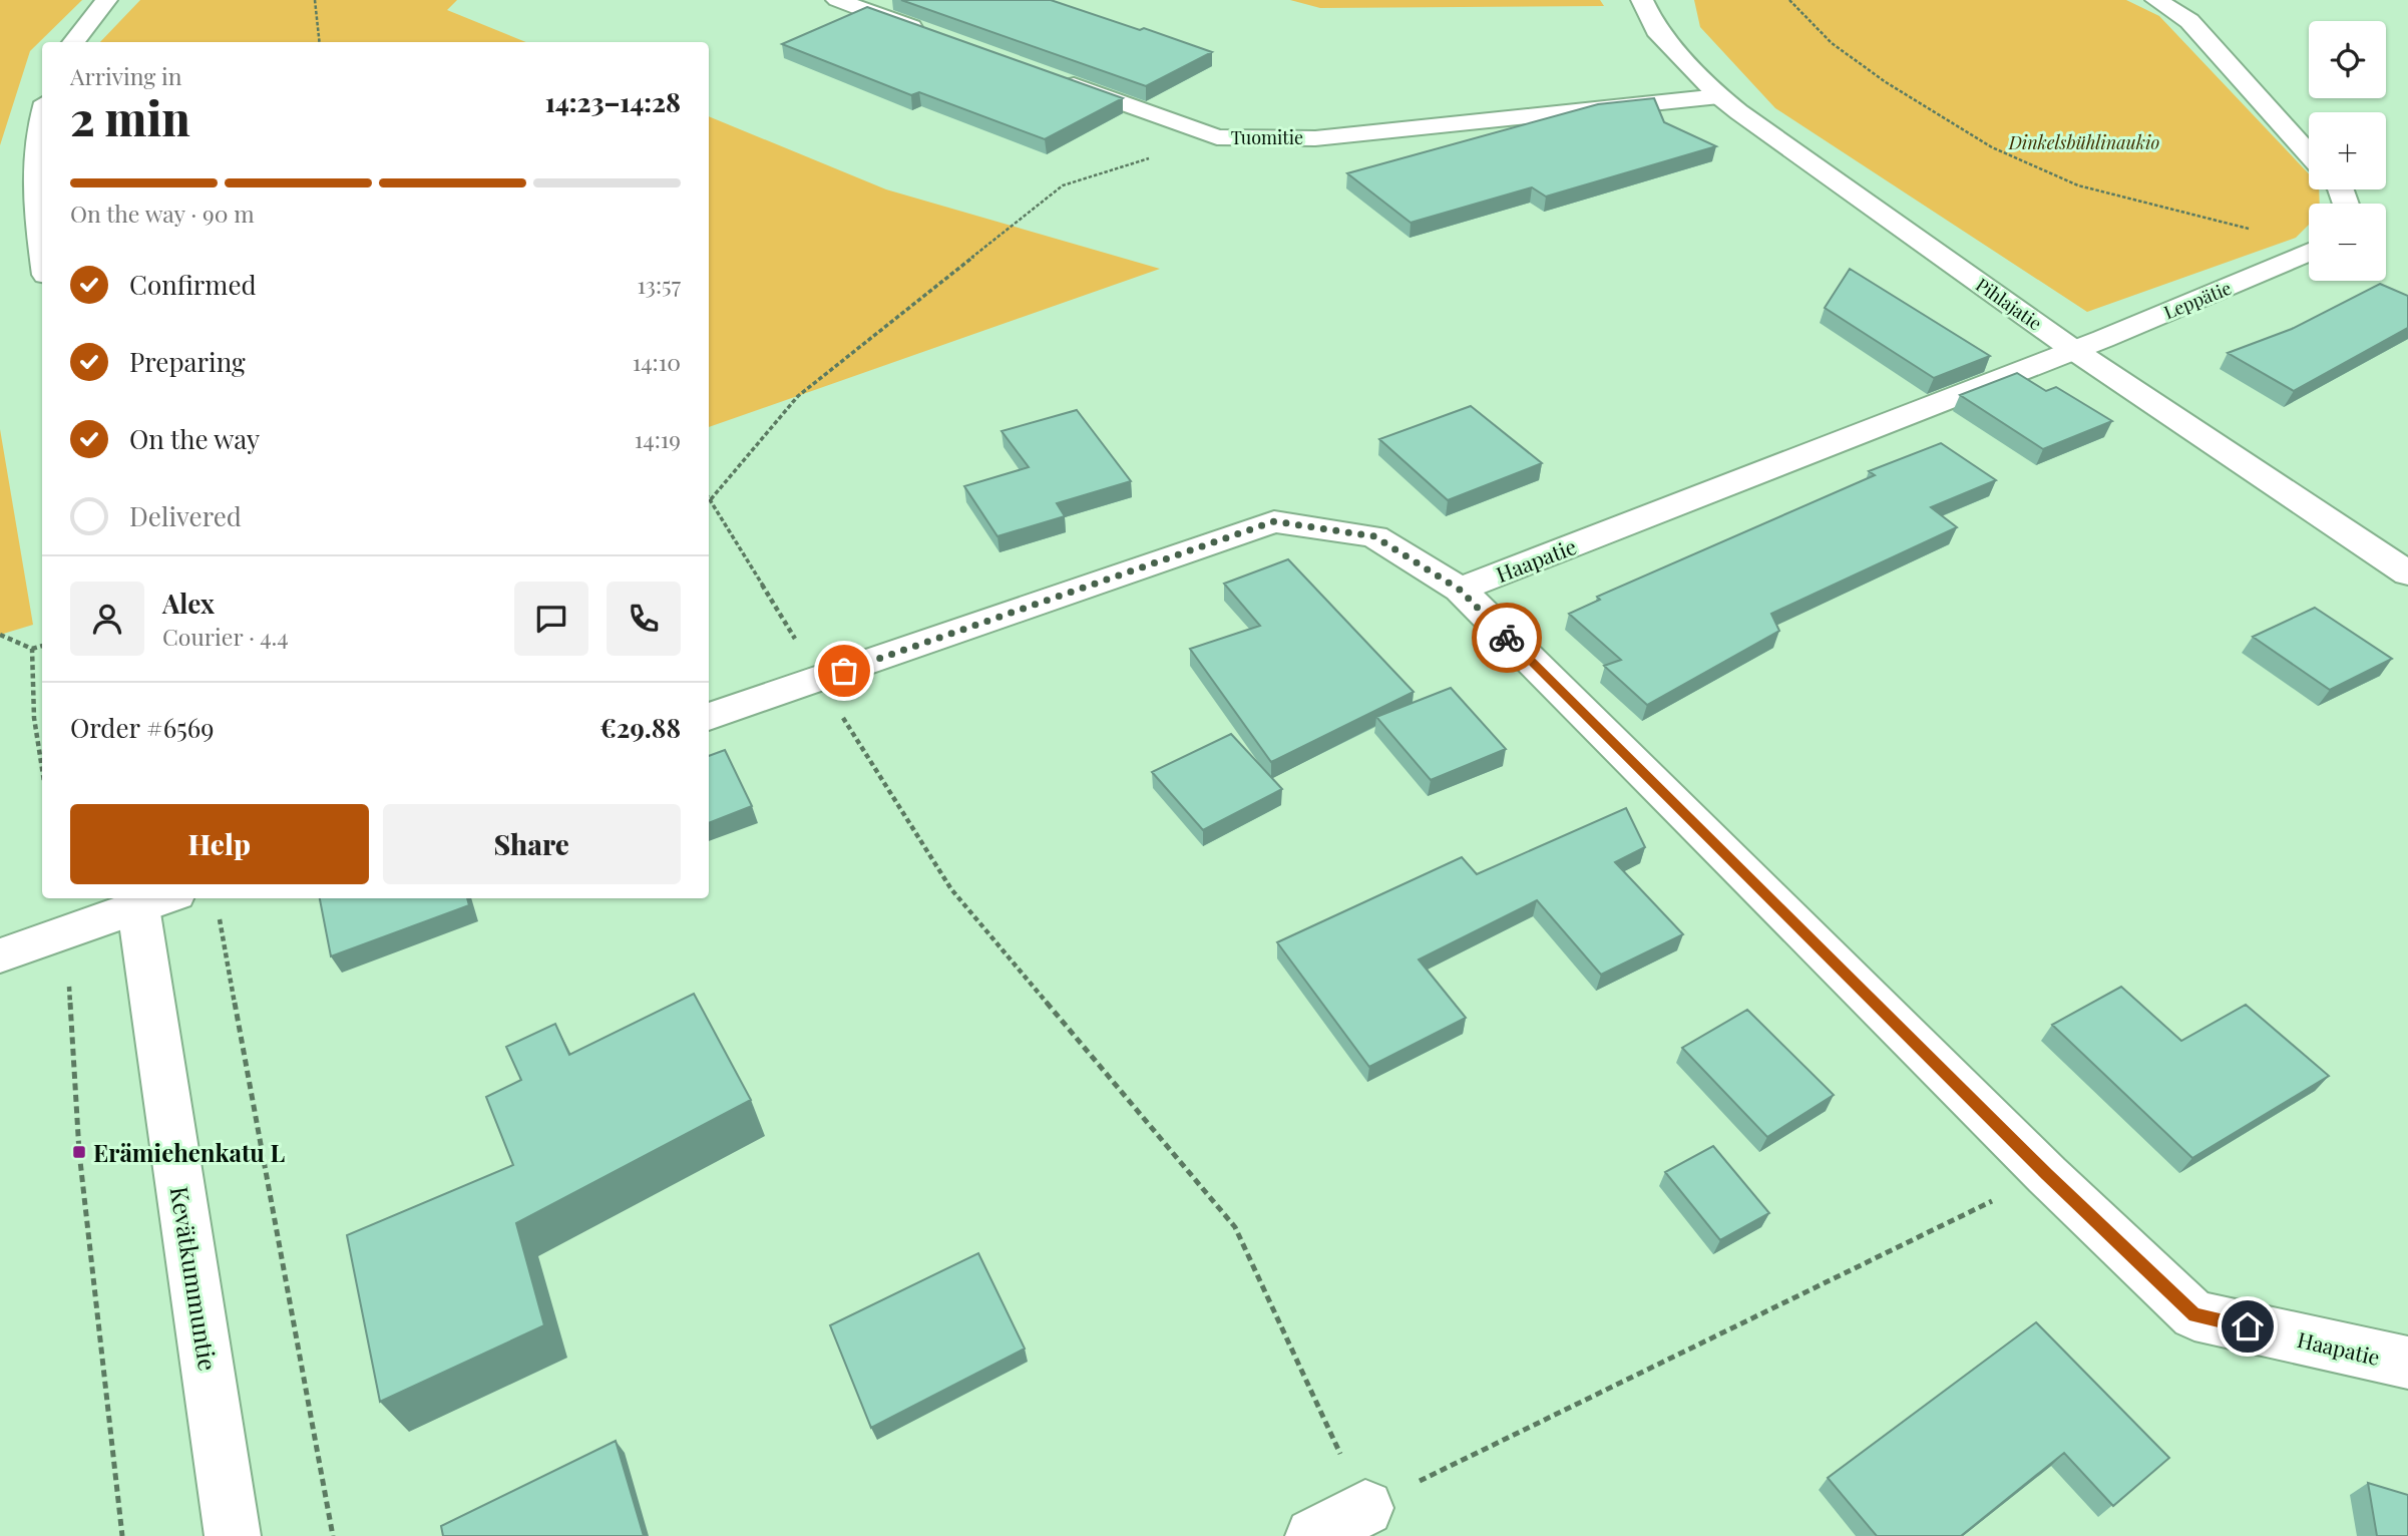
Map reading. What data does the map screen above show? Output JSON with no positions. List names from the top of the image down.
{
  "streets": {
    "street": [
      "Tuomitie",
      "Leppätie",
      "Pihlajatie",
      "Haapatie",
      "Kevätkummuntie"
    ]
  },
  "crossings": [
    ["Tuomitie", "Pihlajatie"],
    ["Leppätie", "Pihlajatie"],
    ["Leppätie", "Haapatie"],
    ["Pihlajatie", "Haapatie"]
  ],
  "parks": ["Dinkelsbühlinaukio"],
  "places": {
    "transit": ["Erämiehenkatu L"]
  },
  "page": {
    "map_buttons": ["+", "−"],
    "heading": ["2 min", "Arriving in", "14:23–14:28"],
    "panel": [
      "Alex",
      "Courier · 4.4",
      "Order #6569",
      "€29.88"
    ],
    "bar": "On the way · 90 m",
    "list": [
      ["Confirmed", "13:57"],
      ["Preparing", "14:10"],
      ["On the way", "14:19"],
      "Delivered"
    ],
    "buttons": ["Help", "Share"]
  }
}
